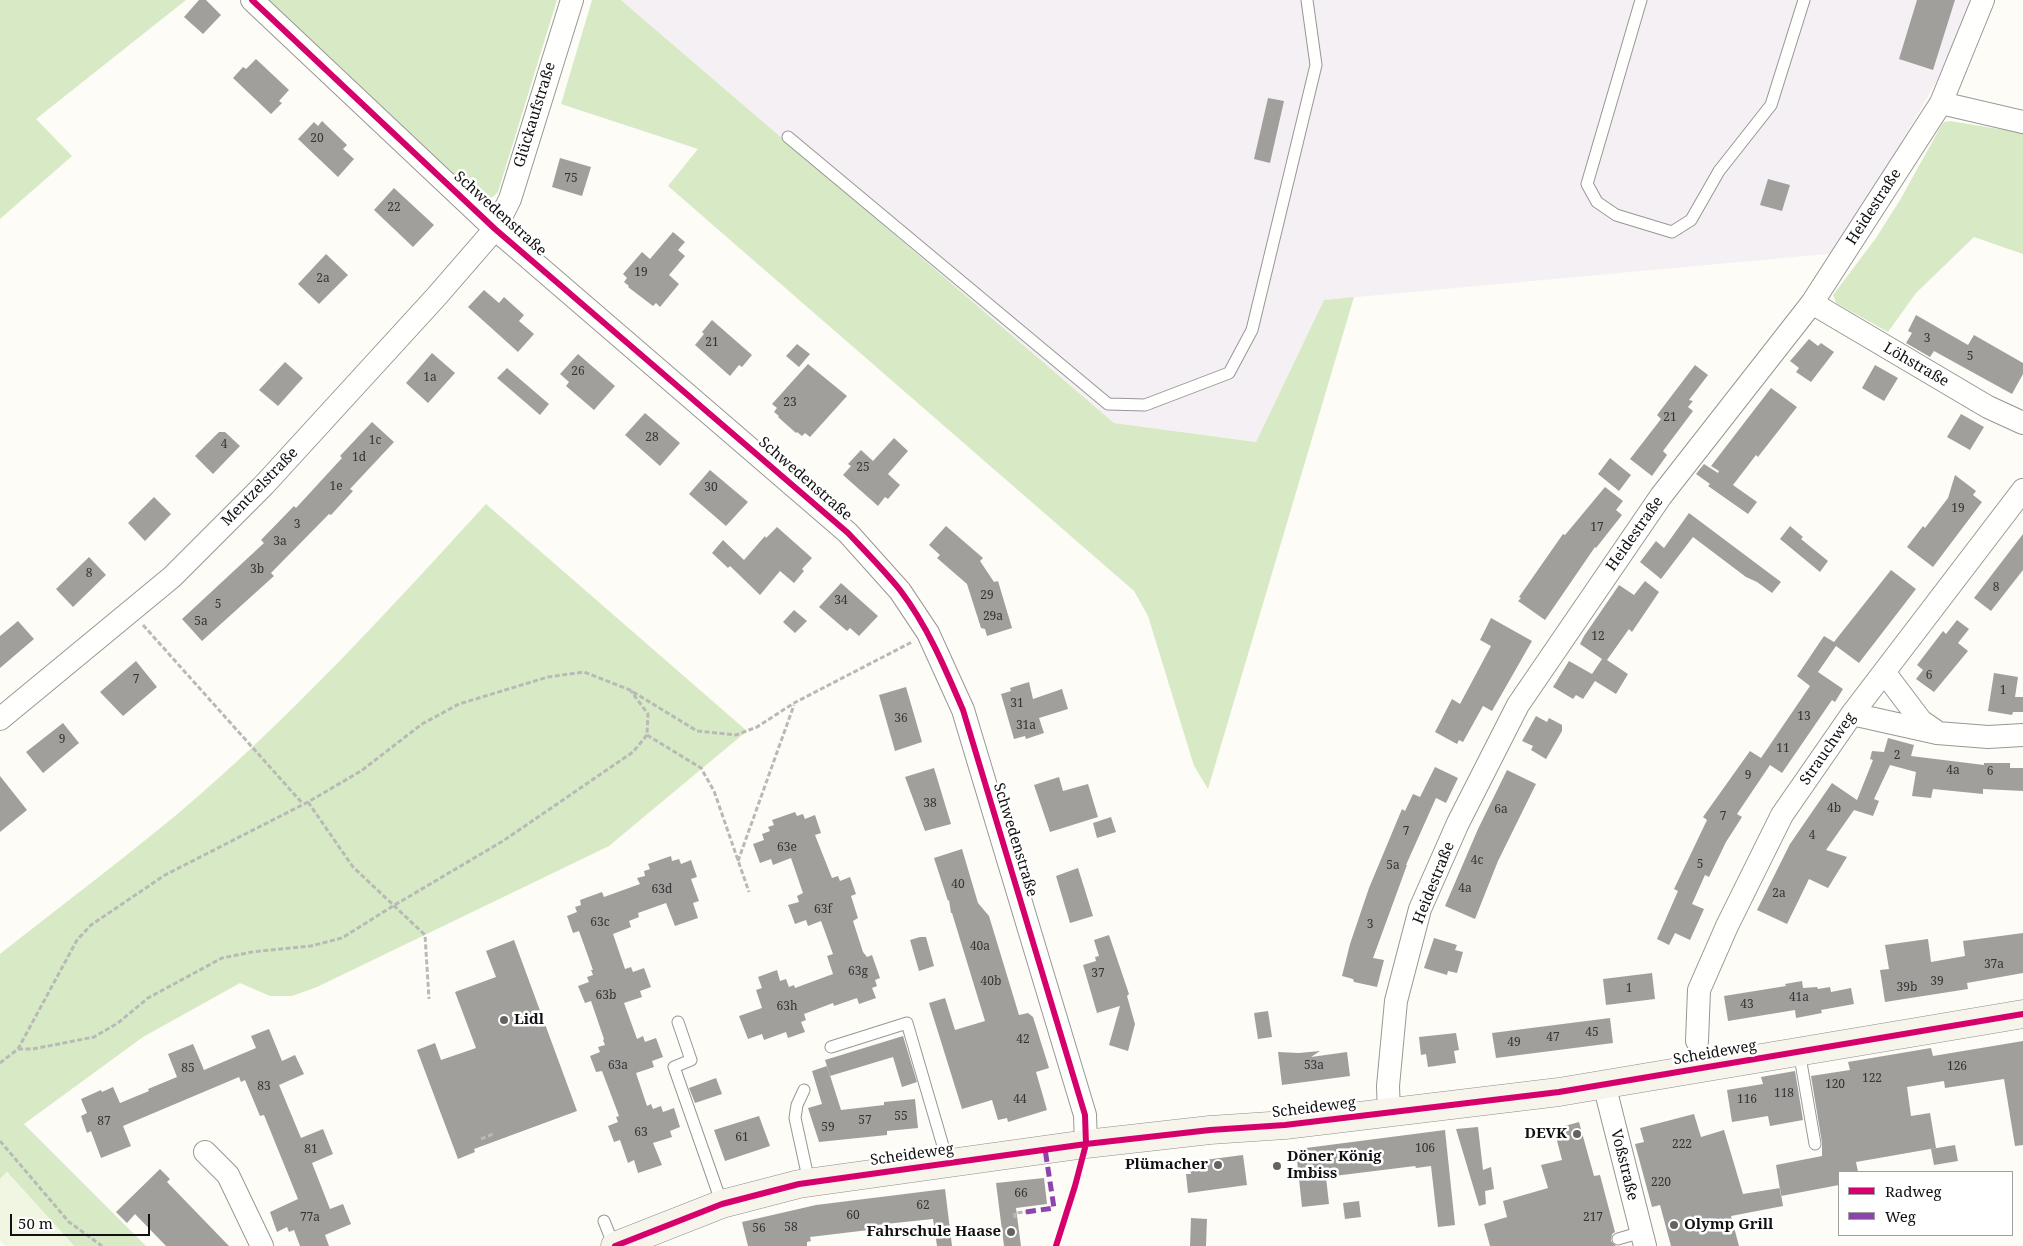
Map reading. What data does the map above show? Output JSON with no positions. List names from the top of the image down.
{
  "streets": {
    "street": [
      "Glückaufstraße",
      "Heidestraße",
      "Schwedenstraße",
      "Löhstraße",
      "Mentzelstraße",
      "Strauchweg",
      "Scheideweg",
      "Voßstraße"
    ]
  },
  "crossings": [
    ["Glückaufstraße", "Schwedenstraße"],
    ["Glückaufstraße", "Mentzelstraße"],
    ["Heidestraße", "Löhstraße"],
    ["Heidestraße", "Scheideweg"],
    ["Schwedenstraße", "Mentzelstraße"],
    ["Schwedenstraße", "Scheideweg"],
    ["Scheideweg", "Voßstraße"]
  ],
  "places": [
    "Lidl",
    "DEVK",
    "Plümacher",
    "Döner König Imbiss",
    "Olymp Grill",
    "Fahrschule Haase"
  ],
  "house_numbers": [
    "20",
    "75",
    "22",
    "19",
    "2a",
    "3",
    "21",
    "5",
    "26",
    "1a",
    "23",
    "21",
    "28",
    "1c",
    "4",
    "1d",
    "25",
    "1e",
    "30",
    "19",
    "3",
    "17",
    "3a",
    "3b",
    "8",
    "8",
    "29",
    "34",
    "5",
    "29a",
    "5a",
    "12",
    "6",
    "7",
    "1",
    "31",
    "13",
    "36",
    "31a",
    "9",
    "11",
    "2",
    "4a",
    "6",
    "9",
    "38",
    "4b",
    "6a",
    "7",
    "7",
    "4",
    "63e",
    "4c",
    "5",
    "5a",
    "40",
    "4a",
    "63d",
    "2a",
    "63f",
    "63c",
    "3",
    "40a",
    "37a",
    "63g",
    "37",
    "40b",
    "39",
    "39b",
    "1",
    "63b",
    "41a",
    "43",
    "63h",
    "45",
    "47",
    "42",
    "49",
    "63a",
    "53a",
    "126",
    "85",
    "122",
    "120",
    "83",
    "118",
    "44",
    "116",
    "55",
    "57",
    "87",
    "59",
    "63",
    "61",
    "222",
    "106",
    "81",
    "220",
    "66",
    "62",
    "60",
    "77a",
    "217",
    "58",
    "56"
  ],
  "legend": ["Radweg", "Weg"],
  "scale_bar": "50 m"
}
